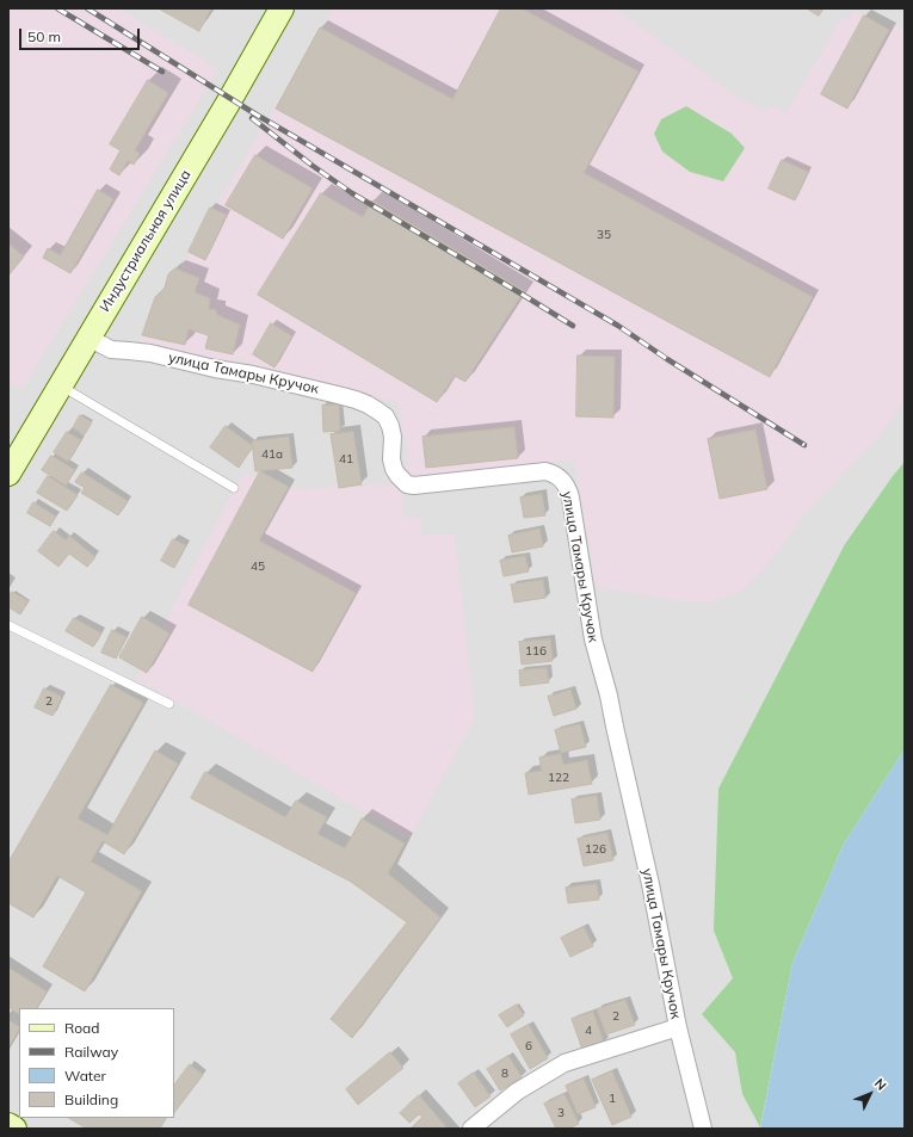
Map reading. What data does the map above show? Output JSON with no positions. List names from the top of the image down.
{
  "streets": {
    "main road": ["Индустриальная улица"],
    "street": ["улица Тамары Кручок"]
  },
  "crossings": [
    ["Индустриальная улица", "улица Тамары Кручок"]
  ],
  "house_numbers": [
    "35",
    "41a",
    "41",
    "45",
    "116",
    "2",
    "122",
    "126",
    "2",
    "4",
    "6",
    "8",
    "1",
    "3"
  ],
  "legend": [
    "Road",
    "Railway",
    "Water",
    "Building"
  ],
  "scale_bar": "50 m",
  "north": "top right"
}
